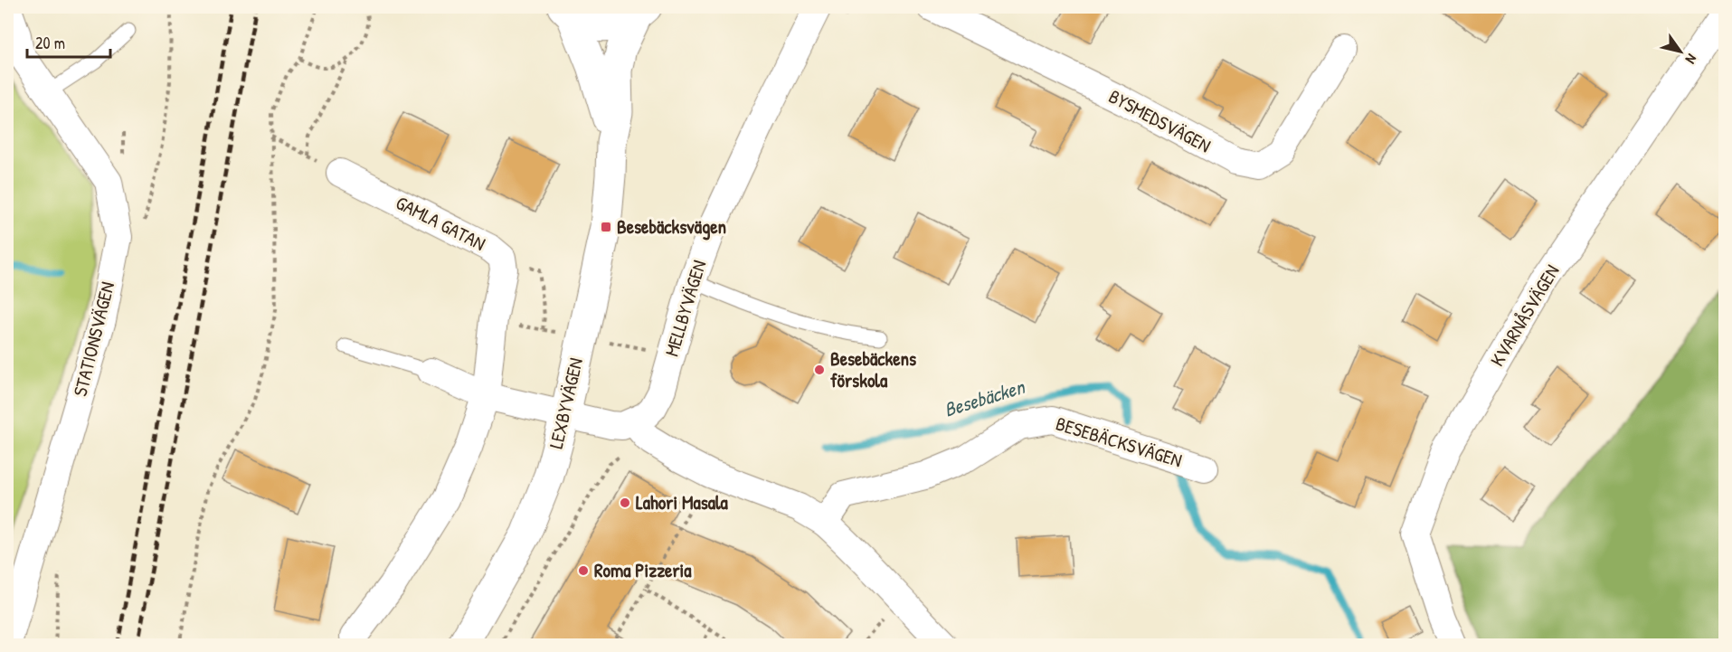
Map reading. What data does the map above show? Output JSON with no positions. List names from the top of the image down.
{
  "streets": {
    "street": [
      "BYSMEDSVÄGEN",
      "GAMLA GATAN",
      "MELLBYVÄGEN",
      "KVARNÅSVÄGEN",
      "STATIONSVÄGEN",
      "LEXBYVÄGEN",
      "BESEBÄCKSVÄGEN"
    ]
  },
  "water": ["Besebäcken"],
  "places": {
    "transit": ["Besebäcksvägen"],
    "other": ["Besebäckens förskola", "Lahori Masala", "Roma Pizzeria"]
  },
  "scale_bar": "20 m",
  "north": "bottom right"
}
